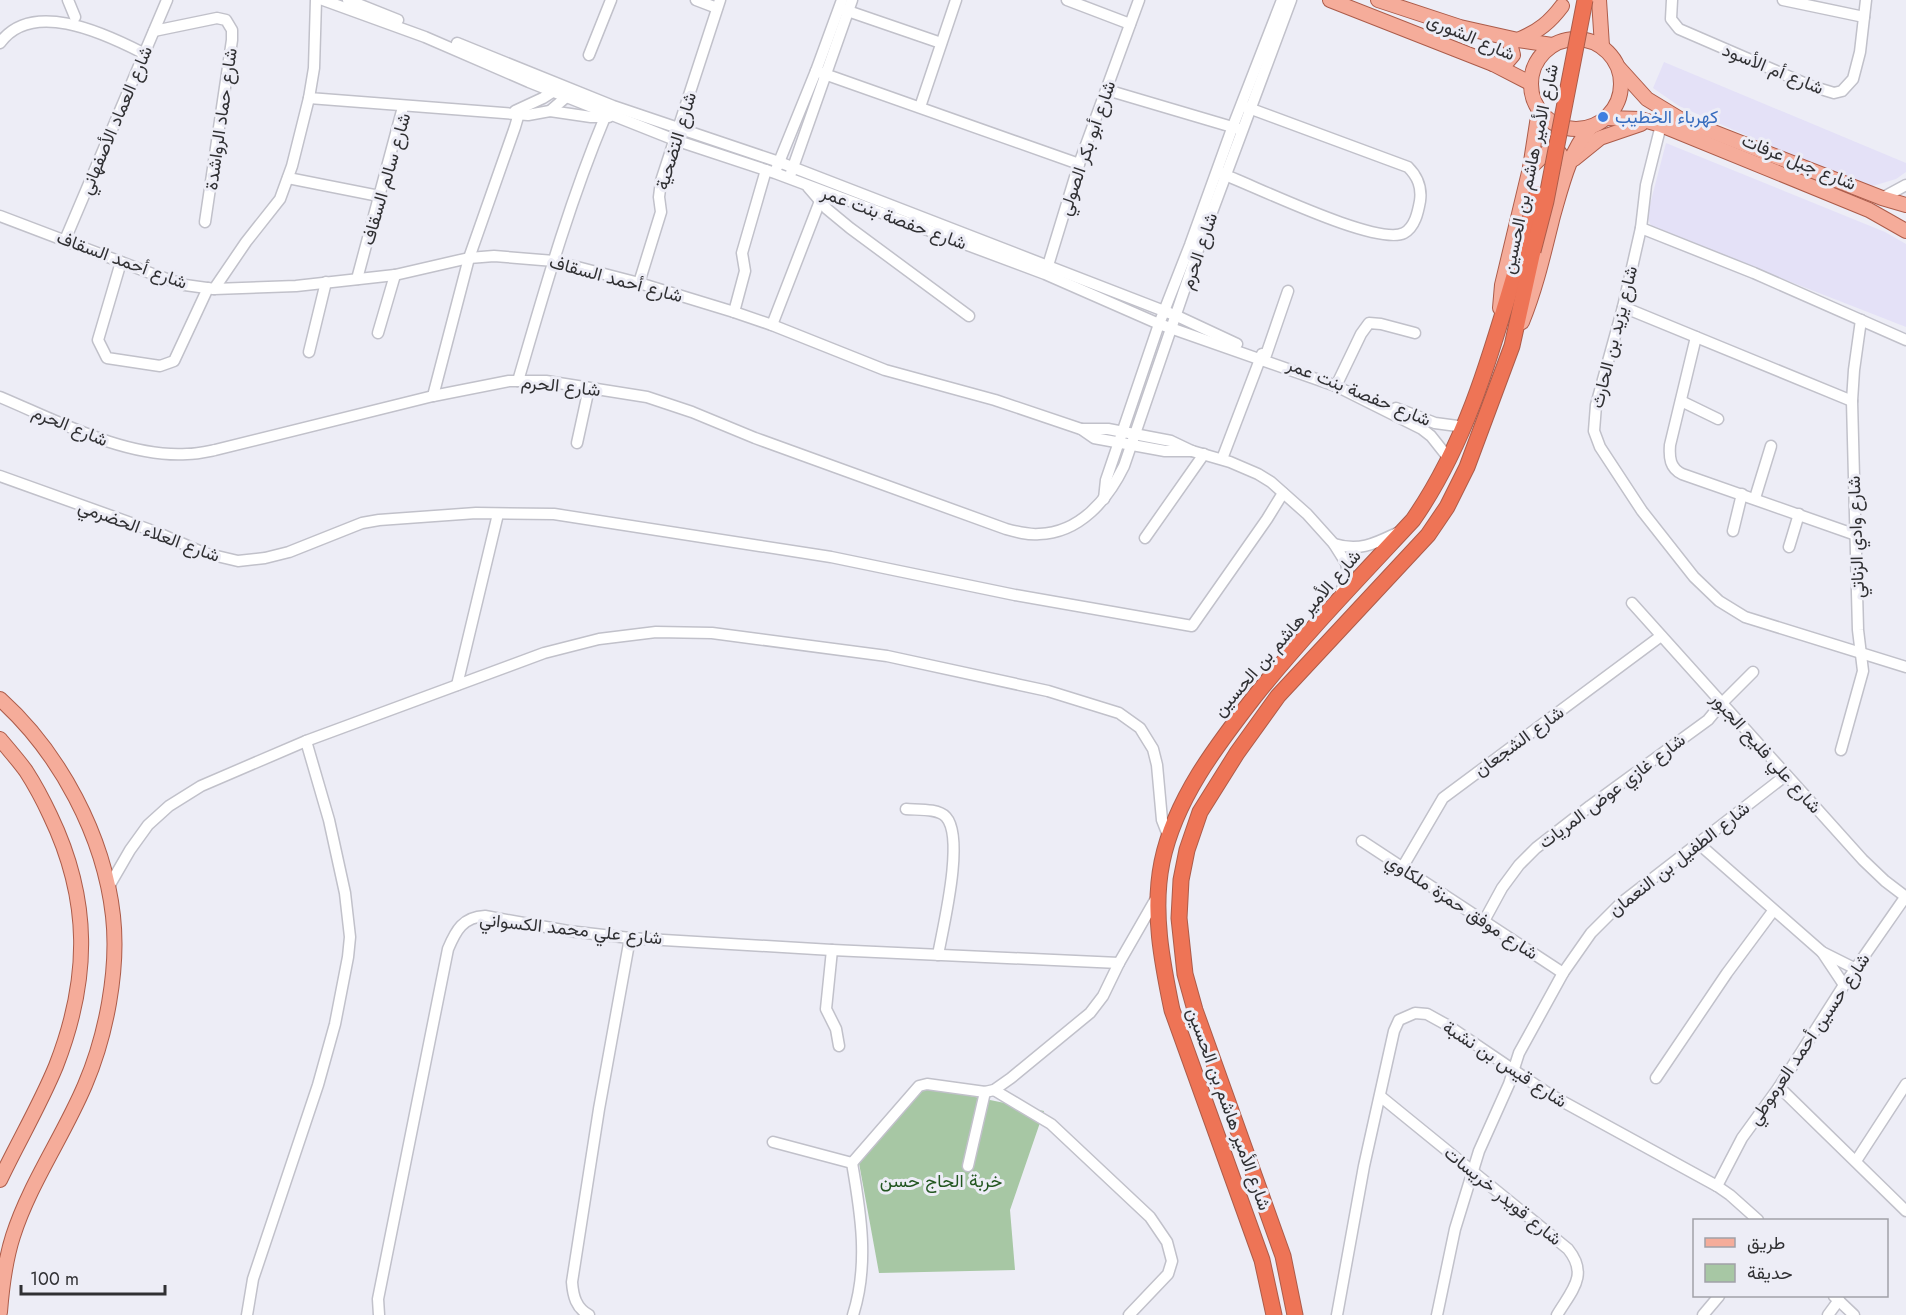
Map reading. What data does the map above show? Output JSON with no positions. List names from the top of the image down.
{
  "streets": {
    "highway": ["شارع الأمير هاشم بن الحسين"],
    "main road": ["شارع الشورى", "شارع جبل عرفات"],
    "street": [
      "شارع أم الأسود",
      "شارع حماد الرواشدة",
      "شارع العماد الأصفهاني",
      "شارع التضحية",
      "شارع أبو بكر الصولي",
      "شارع سالم السقاف",
      "شارع حفصة بنت عمر",
      "شارع الحرم",
      "شارع أحمد السقاف",
      "شارع يزيد بن الحارث",
      "شارع العلاء الحضرمي",
      "شارع وادي الزناتي",
      "شارع الشجعان",
      "شارع علي فليح الجبور",
      "شارع غازي عوض المريات",
      "شارع الطفيل بن النعمان",
      "شارع موفق حمزة ملكاوي",
      "شارع علي محمد الكسواني",
      "شارع حسين أحمد العرموطي",
      "شارع قيس بن نشبة",
      "شارع قويدر خريسات"
    ]
  },
  "crossings": [
    ["شارع الشورى", "شارع جبل عرفات"],
    ["شارع الشورى", "شارع الأمير هاشم بن الحسين"],
    ["شارع حماد الرواشدة", "شارع العماد الأصفهاني"],
    ["شارع العماد الأصفهاني", "شارع أحمد السقاف"],
    ["شارع التضحية", "شارع حفصة بنت عمر"],
    ["شارع التضحية", "شارع أحمد السقاف"],
    ["شارع أبو بكر الصولي", "شارع حفصة بنت عمر"],
    ["شارع جبل عرفات", "شارع الأمير هاشم بن الحسين"],
    ["شارع جبل عرفات", "شارع يزيد بن الحارث"],
    ["شارع الأمير هاشم بن الحسين", "شارع حفصة بنت عمر"],
    ["شارع سالم السقاف", "شارع حفصة بنت عمر"],
    ["شارع سالم السقاف", "شارع أحمد السقاف"],
    ["شارع حفصة بنت عمر", "شارع الحرم"],
    ["شارع الحرم", "شارع أحمد السقاف"],
    ["شارع يزيد بن الحارث", "شارع وادي الزناتي"],
    ["شارع الشجعان", "شارع علي فليح الجبور"],
    ["شارع الشجعان", "شارع موفق حمزة ملكاوي"],
    ["شارع علي فليح الجبور", "شارع غازي عوض المريات"],
    ["شارع علي فليح الجبور", "شارع الطفيل بن النعمان"],
    ["شارع علي فليح الجبور", "شارع حسين أحمد العرموطي"],
    ["شارع غازي عوض المريات", "شارع موفق حمزة ملكاوي"],
    ["شارع الطفيل بن النعمان", "شارع موفق حمزة ملكاوي"],
    ["شارع الطفيل بن النعمان", "شارع قيس بن نشبة"],
    ["شارع الطفيل بن النعمان", "شارع قويدر خريسات"],
    ["شارع حسين أحمد العرموطي", "شارع قيس بن نشبة"],
    ["شارع قيس بن نشبة", "شارع قويدر خريسات"]
  ],
  "parks": ["خربة الحاج حسن"],
  "places": ["كهرباء الخطيب"],
  "legend": ["طريق", "حديقة"],
  "scale_bar": "100 m"
}
